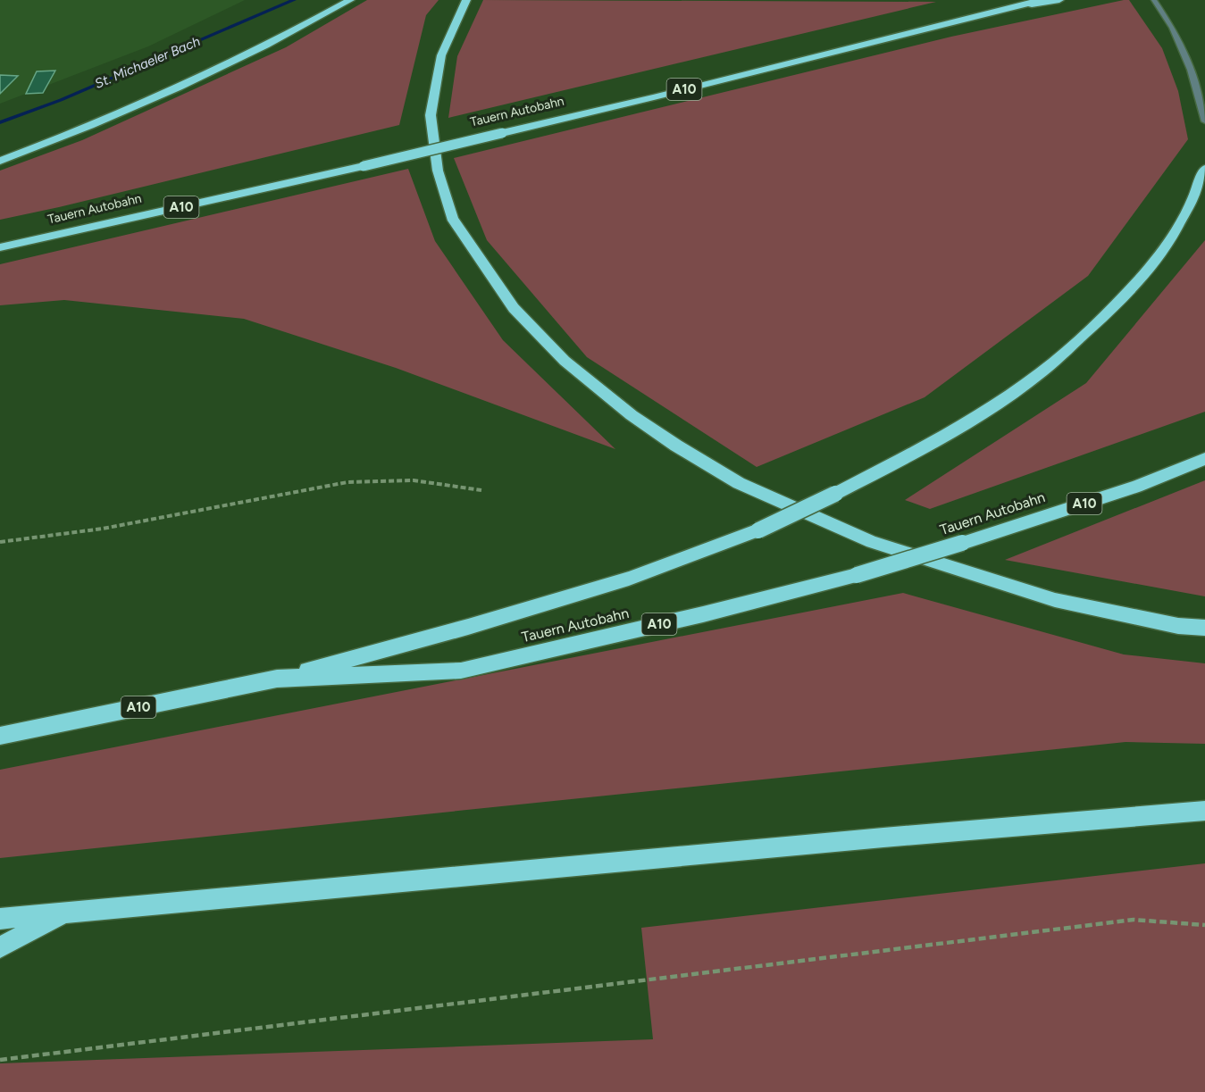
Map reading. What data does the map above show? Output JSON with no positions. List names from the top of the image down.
{
  "streets": {
    "highway": ["A10", "Tauern Autobahn"]
  },
  "water": ["St. Michaeler Bach"]
}
